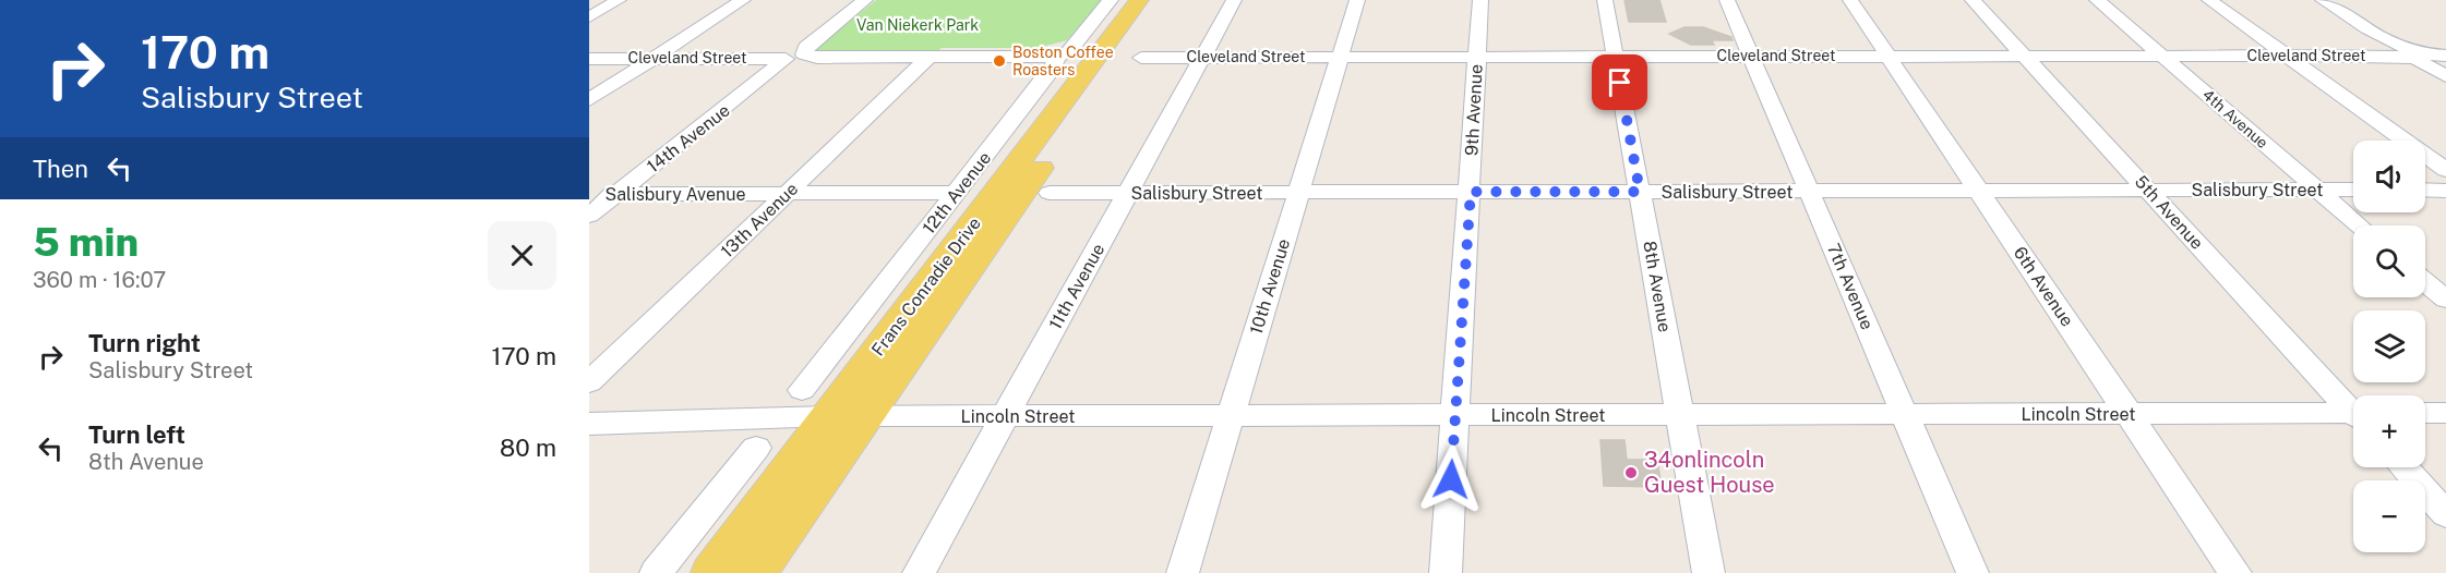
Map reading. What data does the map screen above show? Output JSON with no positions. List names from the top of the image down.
{
  "streets": {
    "main road": ["Frans Conradie Drive"],
    "street": [
      "Cleveland Street",
      "9th Avenue",
      "4th Avenue",
      "14th Avenue",
      "Salisbury Street",
      "12th Avenue",
      "Salisbury Avenue",
      "5th Avenue",
      "13th Avenue",
      "11th Avenue",
      "10th Avenue",
      "8th Avenue",
      "7th Avenue",
      "6th Avenue",
      "Lincoln Street"
    ]
  },
  "crossings": [
    ["Cleveland Street", "9th Avenue"],
    ["Cleveland Street", "4th Avenue"],
    ["Cleveland Street", "14th Avenue"],
    ["Cleveland Street", "12th Avenue"],
    ["Cleveland Street", "5th Avenue"],
    ["Cleveland Street", "13th Avenue"],
    ["Cleveland Street", "11th Avenue"],
    ["Cleveland Street", "10th Avenue"],
    ["Cleveland Street", "8th Avenue"],
    ["Cleveland Street", "7th Avenue"],
    ["Cleveland Street", "6th Avenue"],
    ["9th Avenue", "Salisbury Street"],
    ["9th Avenue", "Lincoln Street"],
    ["4th Avenue", "Salisbury Street"],
    ["14th Avenue", "Salisbury Avenue"],
    ["Salisbury Street", "5th Avenue"],
    ["Salisbury Street", "11th Avenue"],
    ["Salisbury Street", "10th Avenue"],
    ["Salisbury Street", "8th Avenue"],
    ["Salisbury Street", "7th Avenue"],
    ["Salisbury Street", "6th Avenue"],
    ["12th Avenue", "Salisbury Avenue"],
    ["12th Avenue", "Frans Conradie Drive"],
    ["12th Avenue", "Lincoln Street"],
    ["Salisbury Avenue", "13th Avenue"],
    ["Frans Conradie Drive", "Lincoln Street"],
    ["11th Avenue", "Lincoln Street"],
    ["10th Avenue", "Lincoln Street"],
    ["8th Avenue", "Lincoln Street"],
    ["7th Avenue", "Lincoln Street"],
    ["6th Avenue", "Lincoln Street"]
  ],
  "parks": ["Van Niekerk Park"],
  "places": ["Boston Coffee Roasters", "34onlincoln Guest House"],
  "page": {
    "turn": ["170 m", "Salisbury Street"],
    "then": "Then",
    "map_buttons": ["+", "−"],
    "heading": ["5 min", "360 m · 16:07"],
    "list": [
      {
        "name": "Turn right",
        "note": "Salisbury Street",
        "value": "170 m"
      },
      {
        "name": "Turn left",
        "note": "8th Avenue",
        "value": "80 m"
      }
    ]
  }
}
